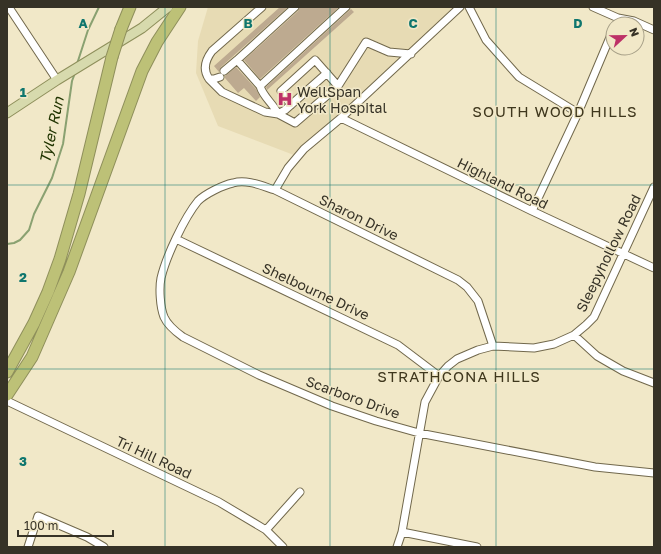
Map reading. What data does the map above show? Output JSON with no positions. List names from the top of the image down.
{
  "streets": {
    "street": [
      "Highland Road",
      "Sharon Drive",
      "Sleepyhollow Road",
      "Shelbourne Drive",
      "Scarboro Drive",
      "Tri Hill Road"
    ]
  },
  "crossings": [
    ["Highland Road", "Sleepyhollow Road"],
    ["Sharon Drive", "Sleepyhollow Road"],
    ["Sharon Drive", "Scarboro Drive"],
    ["Sleepyhollow Road", "Shelbourne Drive"],
    ["Sleepyhollow Road", "Scarboro Drive"],
    ["Shelbourne Drive", "Scarboro Drive"]
  ],
  "districts": ["SOUTH WOOD HILLS", "STRATHCONA HILLS"],
  "water": ["Tyler Run"],
  "places": {
    "hospital": ["WellSpan York Hospital"]
  },
  "scale_bar": "100 m",
  "north": "right",
  "grid": {
    "columns": [
      "A",
      "B",
      "C",
      "D"
    ],
    "rows": ["1", "2", "3"]
  }
}
